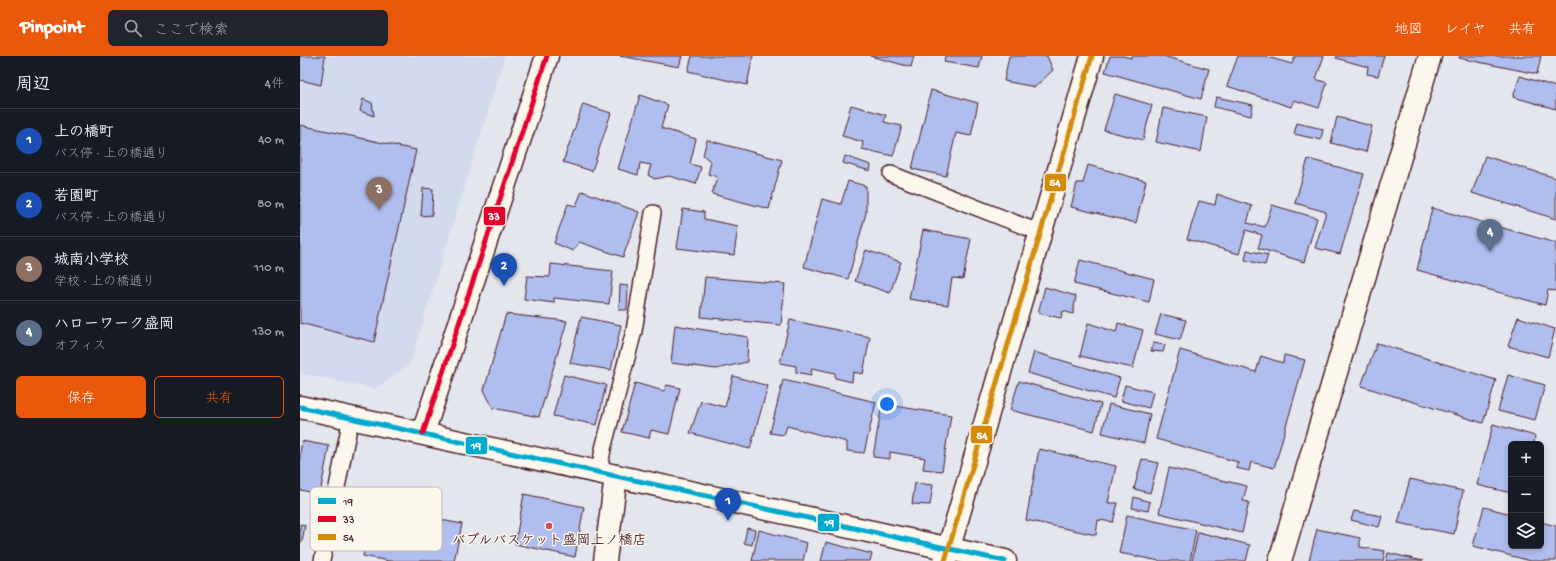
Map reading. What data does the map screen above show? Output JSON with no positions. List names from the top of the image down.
{
  "places": ["バブルバスケット盛岡上ノ橋店"],
  "lines": ["transit line 33", "transit line 54", "transit line 19"],
  "legend": ["19", "33", "54"],
  "page": {
    "header": "Pinpoint",
    "search": "ここで検索",
    "nav": ["地図", "レイヤ", "共有"],
    "heading": ["周辺", "4件"],
    "list": [
      {
        "mark": "1",
        "name": "上の橋町",
        "note": "バス停 · 上の橋通り",
        "value": "40 m"
      },
      {
        "mark": "2",
        "name": "若園町",
        "note": "バス停 · 上の橋通り",
        "value": "80 m"
      },
      {
        "mark": "3",
        "name": "城南小学校",
        "note": "学校 · 上の橋通り",
        "value": "110 m"
      },
      {
        "mark": "4",
        "name": "ハローワーク盛岡",
        "note": "オフィス",
        "value": "130 m"
      }
    ],
    "pins": [
      "3",
      "4",
      "2",
      "1"
    ],
    "buttons": ["保存", "共有"],
    "map_buttons": ["+", "−"]
  }
}
